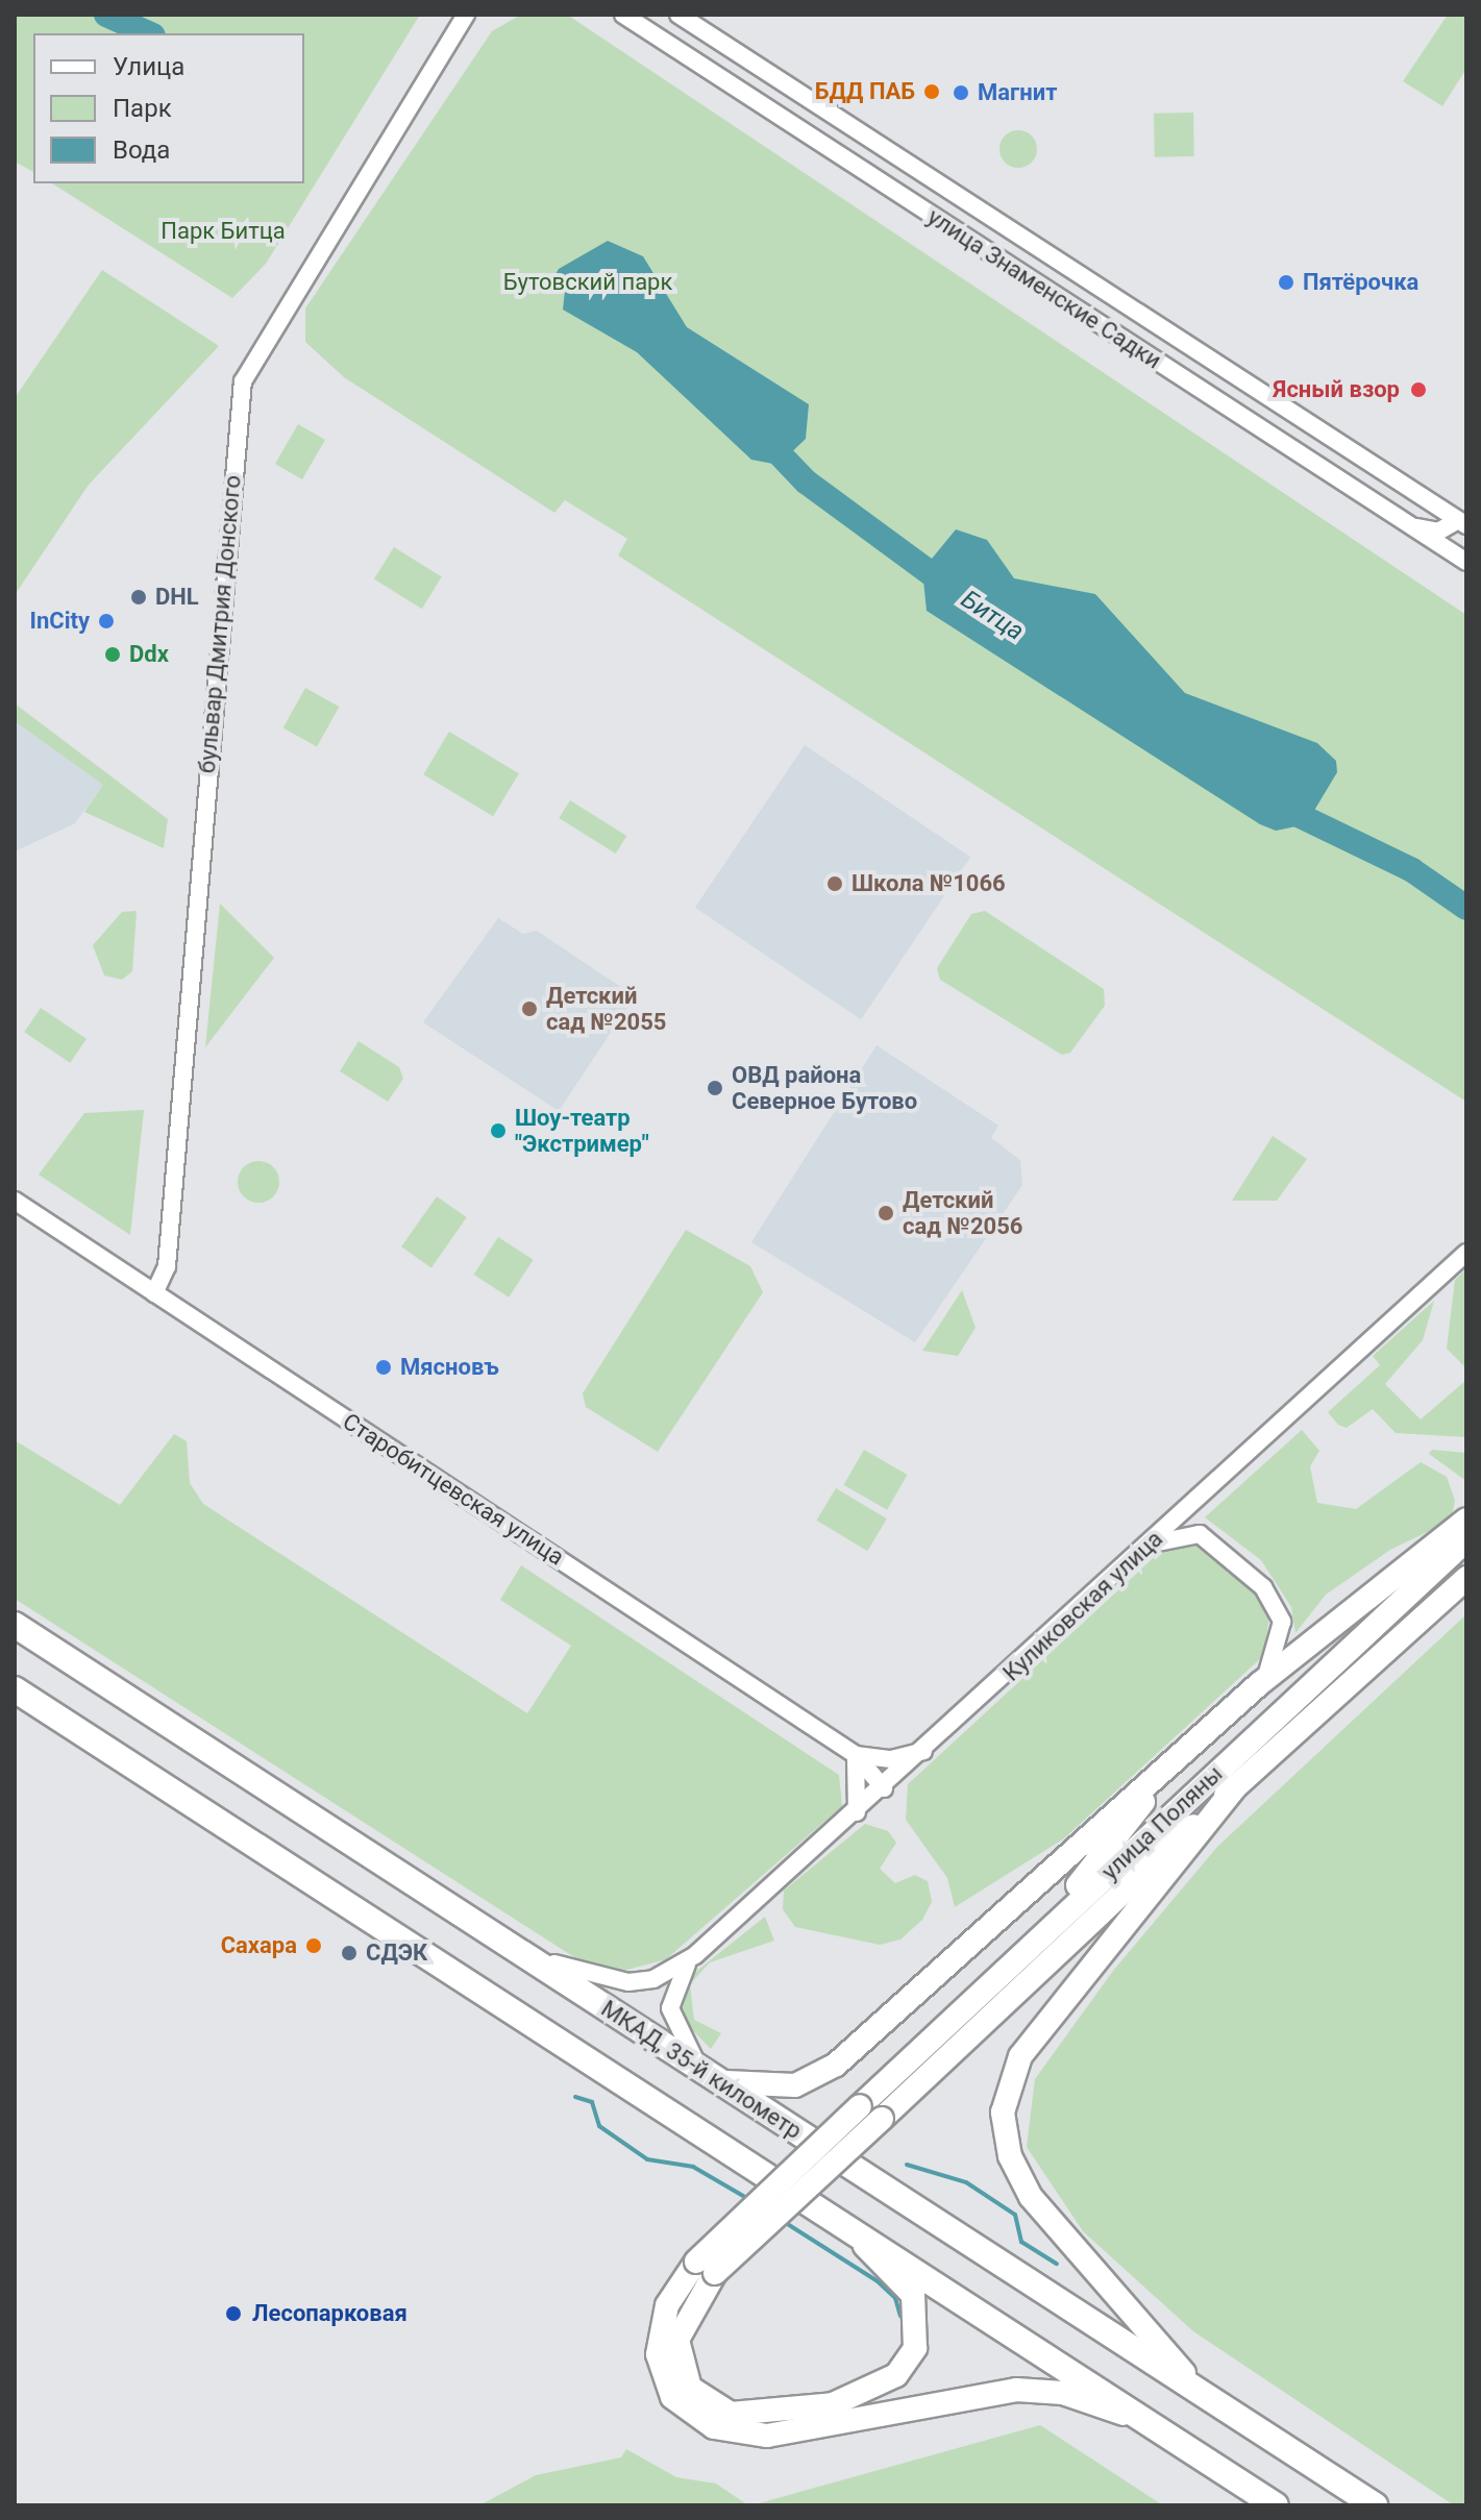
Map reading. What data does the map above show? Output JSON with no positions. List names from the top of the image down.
{
  "streets": {
    "highway": ["МКАД, 35-й километр"],
    "main road": ["улица Поляны"],
    "street": [
      "улица Знаменские Садки",
      "бульвар Дмитрия Донского",
      "Старобитцевская улица",
      "Куликовская улица"
    ]
  },
  "crossings": [
    ["бульвар Дмитрия Донского", "Старобитцевская улица"],
    ["Старобитцевская улица", "Куликовская улица"]
  ],
  "water": ["Битца"],
  "parks": ["Парк Битца", "Бутовский парк"],
  "places": [
    "БДД ПАБ",
    "Магнит",
    "Пятёрочка",
    "Ясный взор",
    "DHL",
    "InCity",
    "Ddx",
    "Школа №1066",
    "Детский сад №2055",
    "ОВД района Северное Бутово",
    "Шоу-театр \"Экстример\"",
    "Детский сад №2056",
    "Мясновъ",
    "Сахара",
    "СДЭК",
    "Лесопарковая"
  ],
  "legend": ["Улица", "Парк", "Вода"]
}
